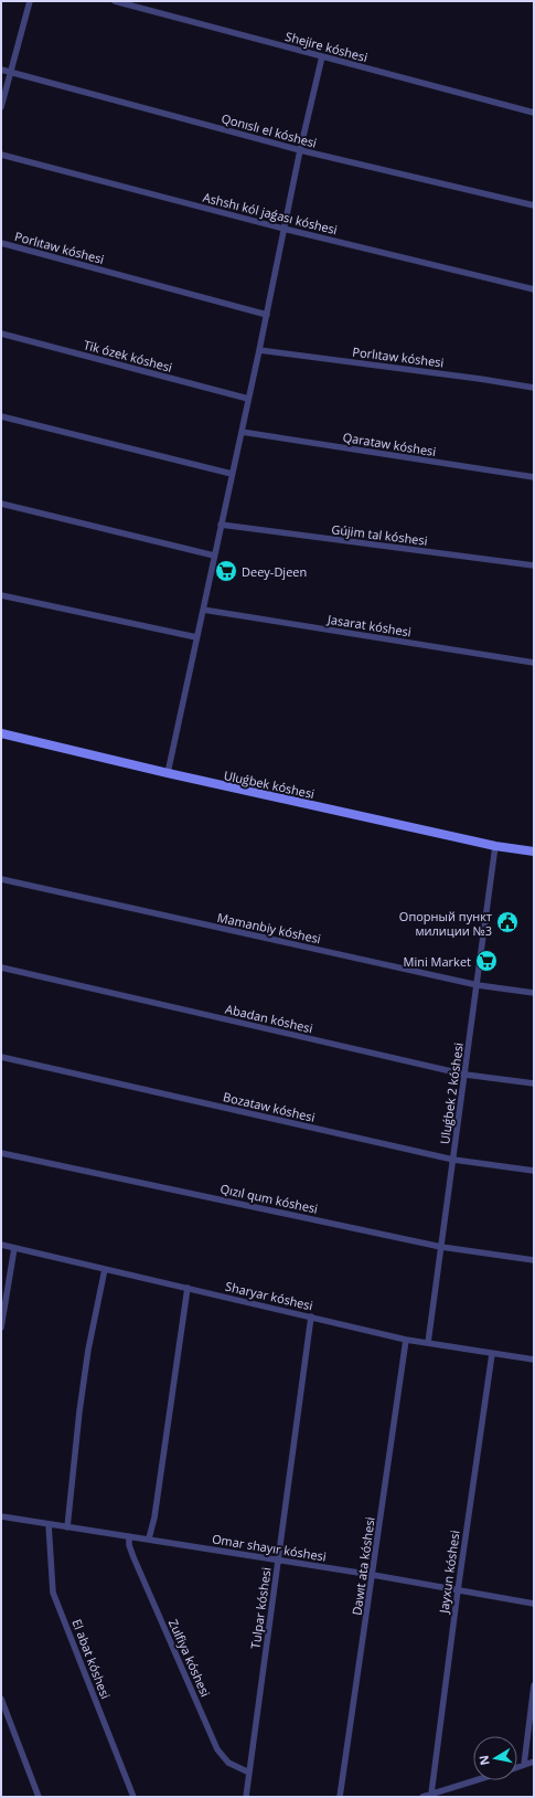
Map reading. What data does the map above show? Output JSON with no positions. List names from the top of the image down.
{
  "streets": {
    "street": [
      "Shejire kóshesi",
      "Qonıslı el kóshesi",
      "Ashshı kól jaǵası kóshesi",
      "Porlıtaw kóshesi",
      "Tik ózek kóshesi",
      "Qarataw kóshesi",
      "Gújim tal kóshesi",
      "Jasarat kóshesi",
      "Uluǵbek kóshesi",
      "Mamanbiy kóshesi",
      "Abadan kóshesi",
      "Uluǵbek 2 kóshesi",
      "Bozataw kóshesi",
      "Qızıl qum kóshesi",
      "Sharyar kóshesi",
      "Omar shayır kóshesi",
      "Dawıt ata kóshesi",
      "Jayxun kóshesi",
      "Tulpar kóshesi",
      "Zulfiya kóshesi",
      "El abat kóshesi"
    ]
  },
  "crossings": [
    ["Uluǵbek kóshesi", "Uluǵbek 2 kóshesi"],
    ["Mamanbiy kóshesi", "Uluǵbek 2 kóshesi"],
    ["Abadan kóshesi", "Uluǵbek 2 kóshesi"],
    ["Uluǵbek 2 kóshesi", "Bozataw kóshesi"],
    ["Uluǵbek 2 kóshesi", "Qızıl qum kóshesi"],
    ["Uluǵbek 2 kóshesi", "Sharyar kóshesi"],
    ["Sharyar kóshesi", "Dawıt ata kóshesi"],
    ["Sharyar kóshesi", "Jayxun kóshesi"],
    ["Sharyar kóshesi", "Tulpar kóshesi"],
    ["Omar shayır kóshesi", "Dawıt ata kóshesi"],
    ["Omar shayır kóshesi", "Jayxun kóshesi"],
    ["Omar shayır kóshesi", "Tulpar kóshesi"],
    ["Omar shayır kóshesi", "Zulfiya kóshesi"],
    ["Omar shayır kóshesi", "El abat kóshesi"],
    ["Tulpar kóshesi", "Zulfiya kóshesi"]
  ],
  "places": {
    "supermarket": ["Deey-Djeen", "Mini Market"],
    "public building": ["Опорный пункт милиции №3"]
  },
  "north": "left"
}
